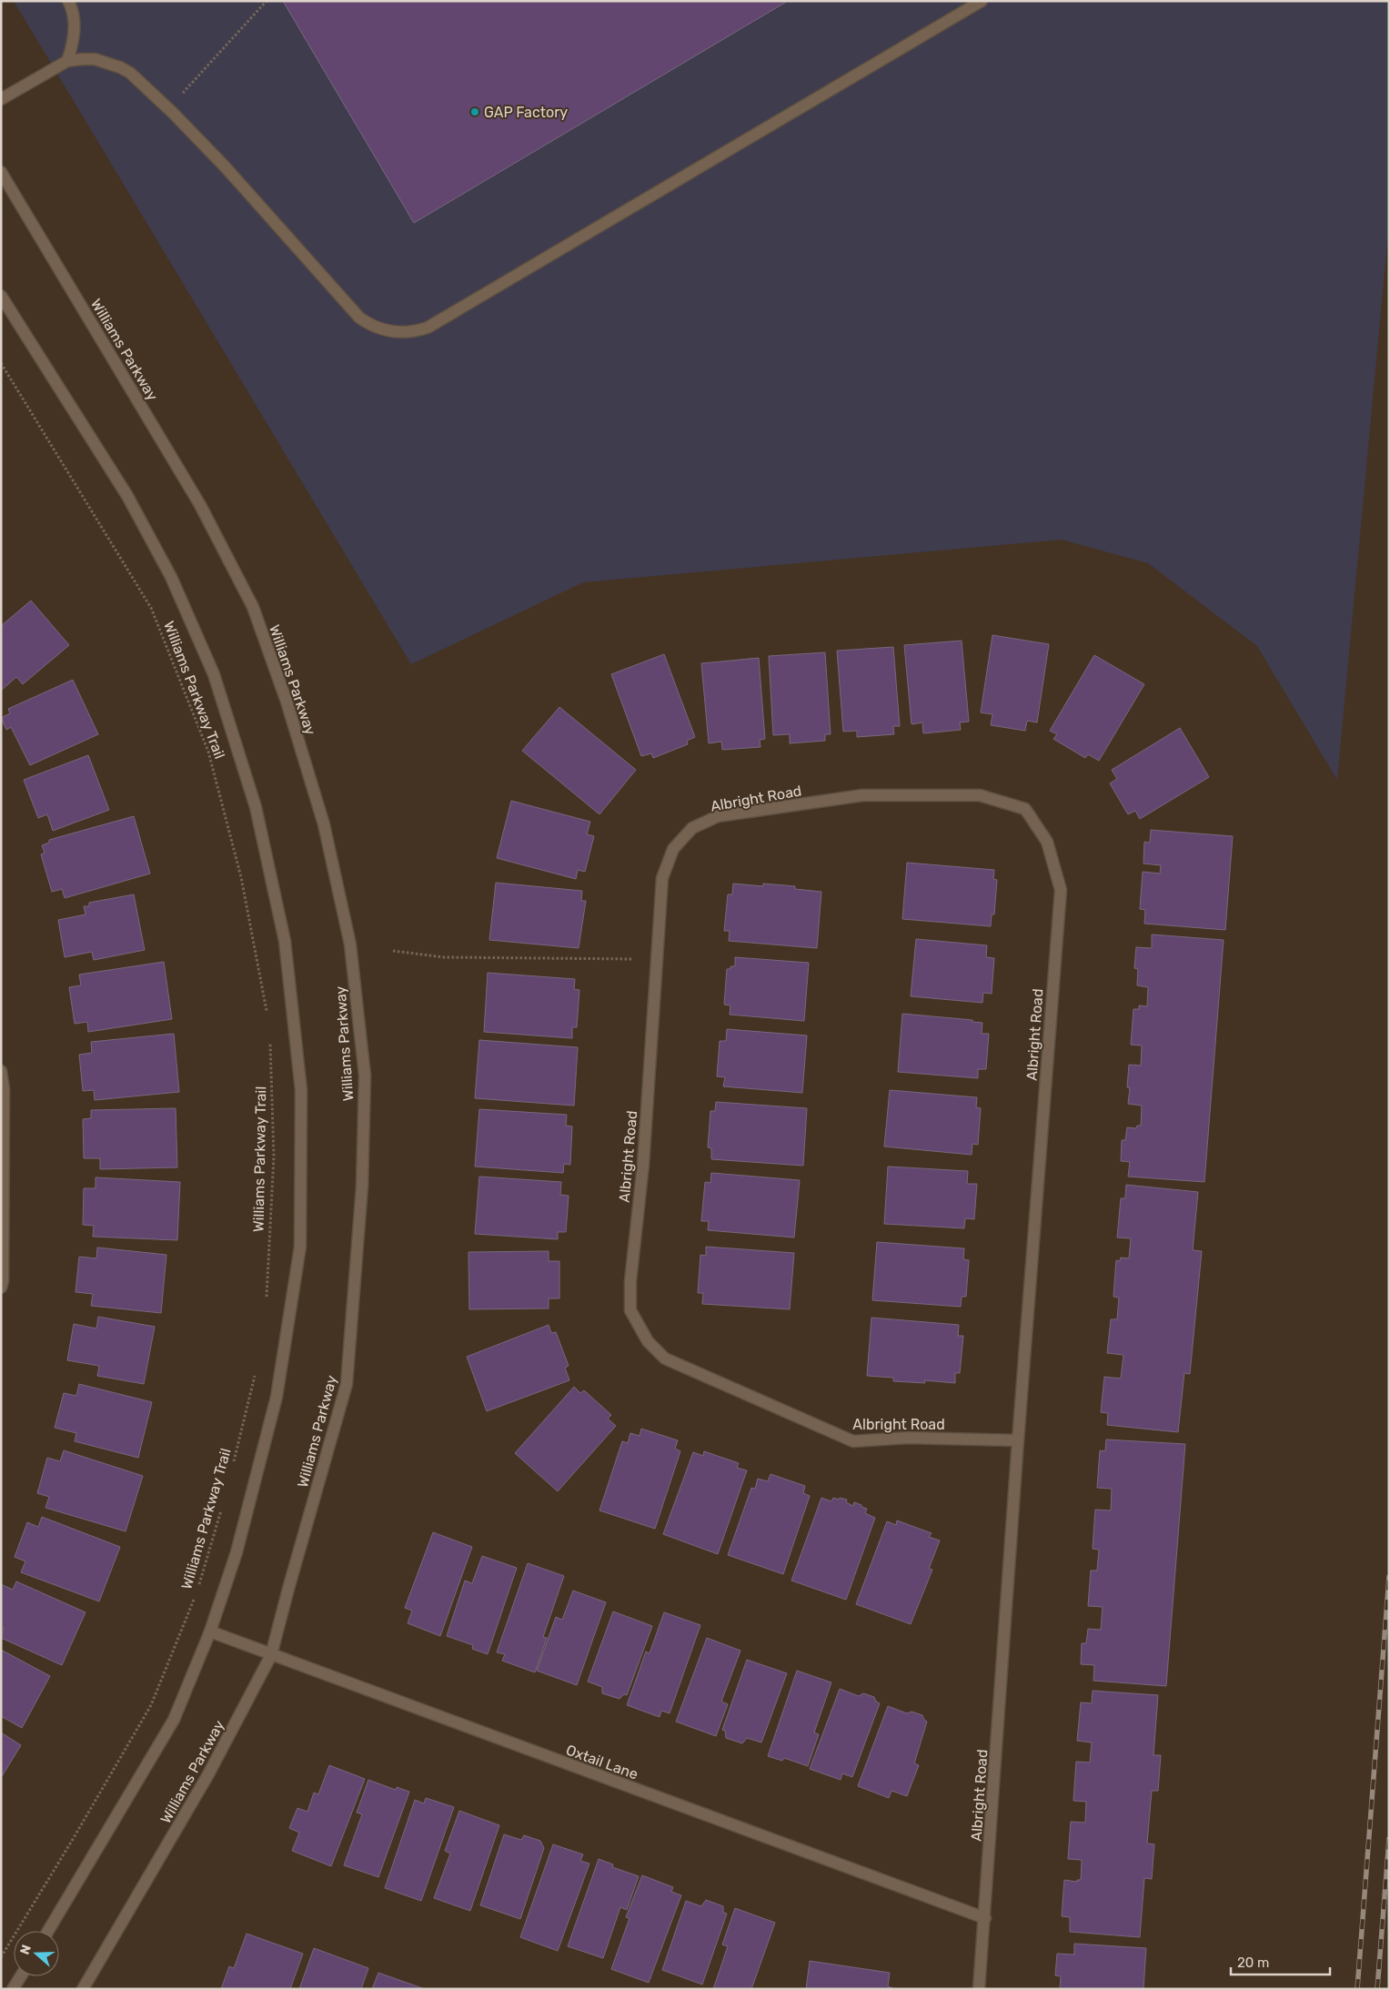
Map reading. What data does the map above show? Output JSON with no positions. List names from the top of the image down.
{
  "streets": {
    "main road": ["Williams Parkway", "Albright Road", "Oxtail Lane"],
    "path": ["Williams Parkway Trail"]
  },
  "crossings": [
    ["Williams Parkway", "Oxtail Lane"],
    ["Albright Road", "Oxtail Lane"]
  ],
  "places": ["GAP Factory"],
  "scale_bar": "20 m",
  "north": "left"
}
